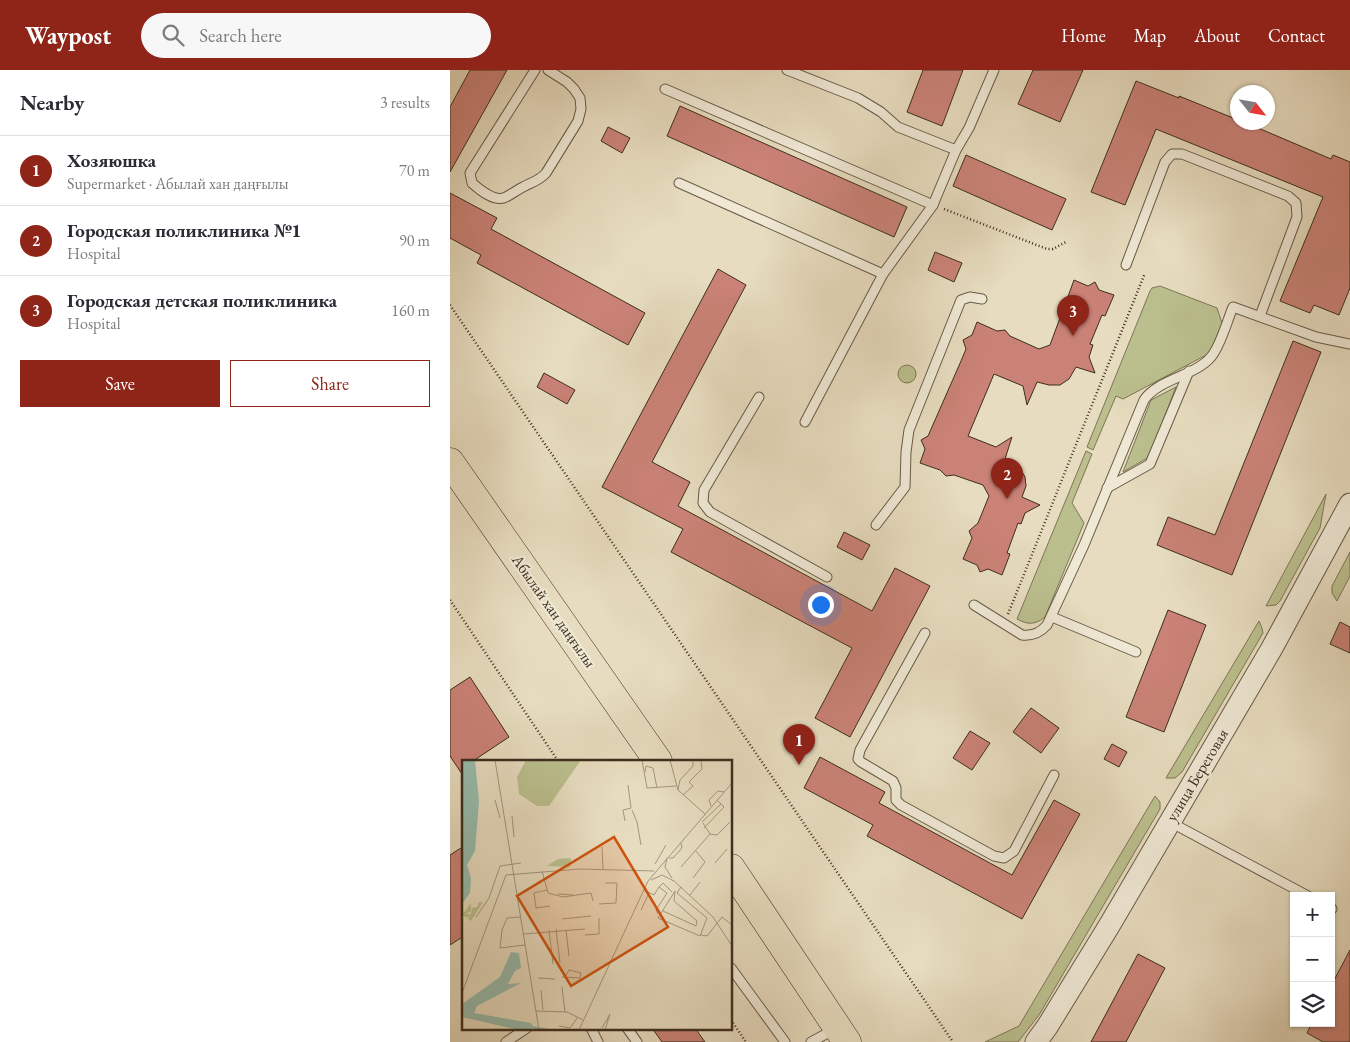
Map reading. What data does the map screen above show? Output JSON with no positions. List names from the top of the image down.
{
  "streets": {
    "highway": ["Абылай хан даңғылы"],
    "street": ["улица Береговая"]
  },
  "north": "bottom right",
  "page": {
    "header": "Waypost",
    "search": "Search here",
    "nav": [
      "Home",
      "Map",
      "About",
      "Contact"
    ],
    "heading": ["Nearby", "3 results"],
    "list": [
      {
        "mark": "1",
        "name": "Хозяюшка",
        "note": "Supermarket · Абылай хан даңғылы",
        "value": "70 m"
      },
      {
        "mark": "2",
        "name": "Городская поликлиника №1",
        "note": "Hospital",
        "value": "90 m"
      },
      {
        "mark": "3",
        "name": "Городская детская поликлиника",
        "note": "Hospital",
        "value": "160 m"
      }
    ],
    "pins": ["3", "2", "1"],
    "buttons": ["Save", "Share"],
    "map_buttons": ["+", "−"]
  }
}
